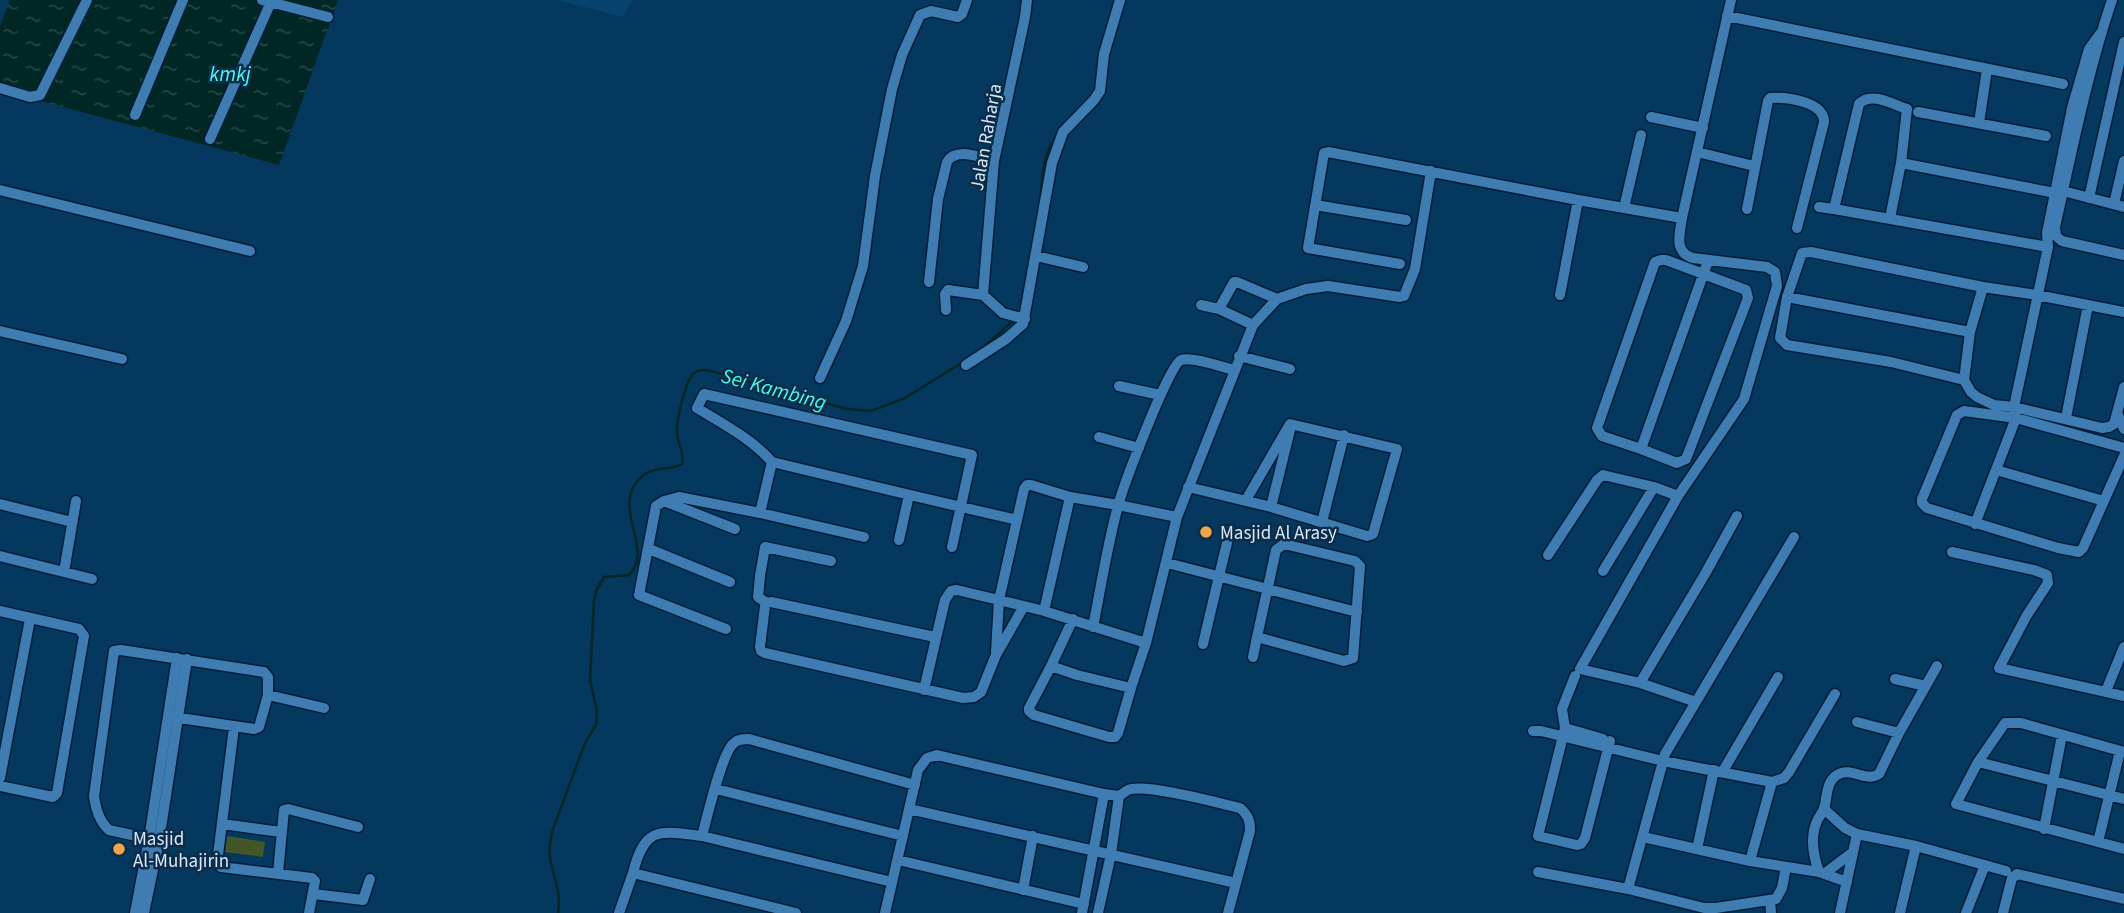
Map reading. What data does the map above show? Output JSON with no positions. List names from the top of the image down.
{
  "streets": {
    "street": ["Jalan Raharja"]
  },
  "water": ["kmkj", "Sei Kambing"],
  "places": ["Masjid Al Arasy", "Masjid Al-Muhajirin"]
}
